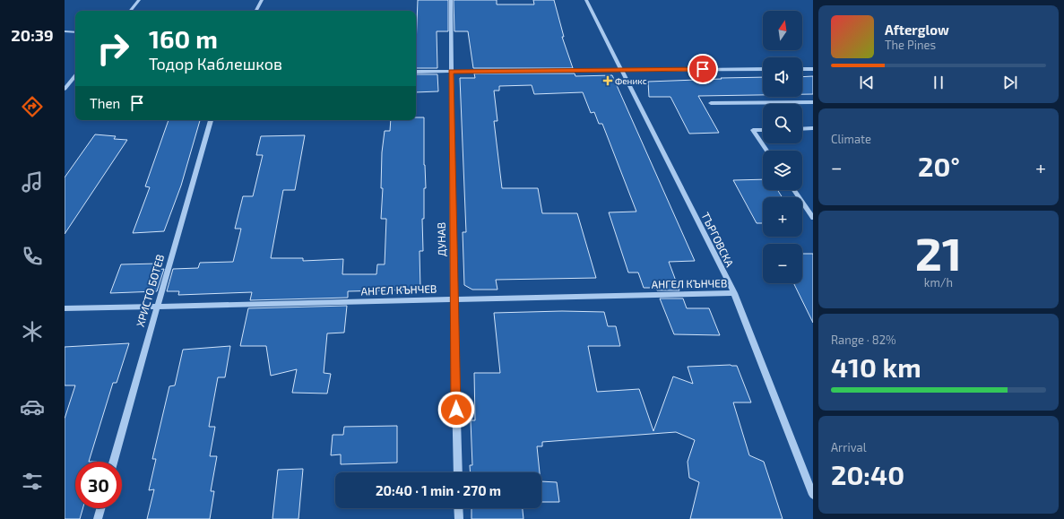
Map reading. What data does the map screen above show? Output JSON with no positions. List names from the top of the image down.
{
  "streets": {
    "street": [
      "ДУНАВ",
      "ТЪРГОВСКА",
      "АНГЕЛ КЪНЧЕВ",
      "ХРИСТО БОТЕВ"
    ]
  },
  "crossings": [
    ["ДУНАВ", "АНГЕЛ КЪНЧЕВ"],
    ["ТЪРГОВСКА", "АНГЕЛ КЪНЧЕВ"],
    ["АНГЕЛ КЪНЧЕВ", "ХРИСТО БОТЕВ"]
  ],
  "places": {
    "health": ["Феникс"]
  },
  "north": "top",
  "page": {
    "tabs": "20:39",
    "map_buttons": ["+", "−"],
    "turn": ["160 m", "Тодор Каблешков"],
    "song": ["Afterglow", "The Pines"],
    "then": "Then",
    "tile": [
      "Climate",
      ["21", "km/h"],
      ["Range · 82%", "410 km"],
      ["Arrival", "20:40"]
    ],
    "heat": ["−", "20°", "+"],
    "limit": "30",
    "trip": "20:40 · 1 min · 270 m"
  }
}
